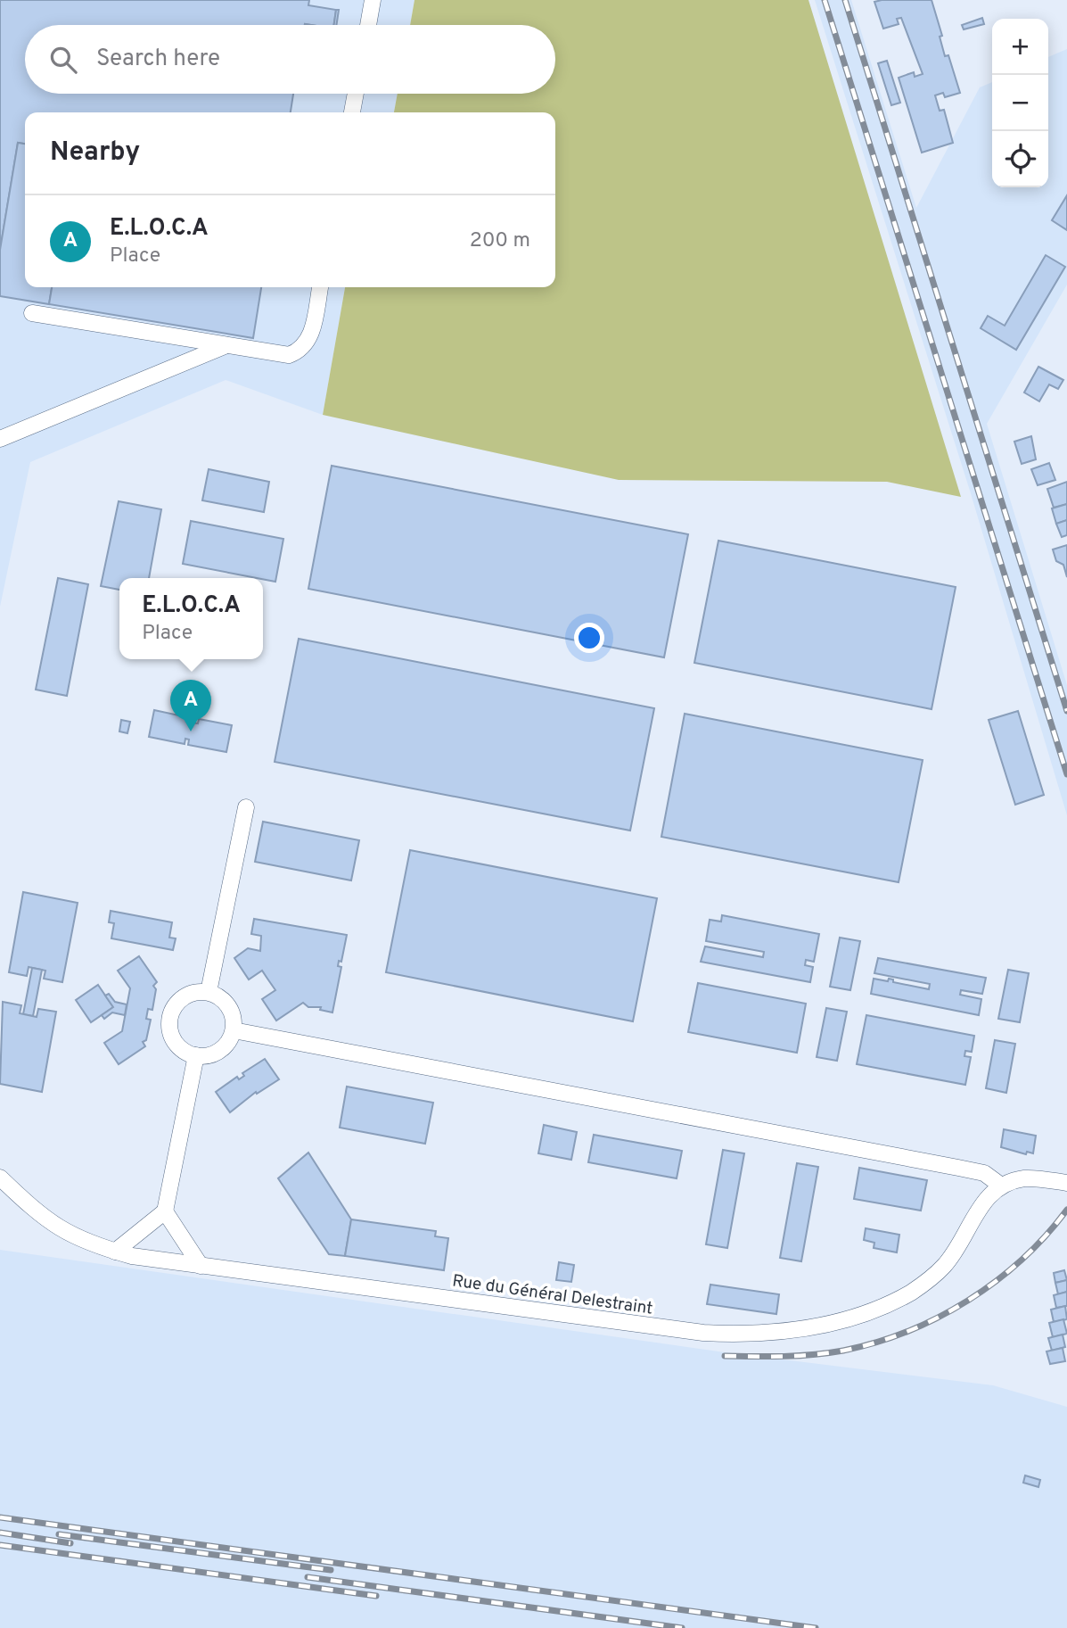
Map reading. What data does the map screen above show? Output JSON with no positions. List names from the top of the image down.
{
  "streets": {
    "street": ["Rue du Général Delestraint"]
  },
  "page": {
    "map_buttons": ["+", "−"],
    "search": "Search here",
    "heading": "Nearby",
    "list": [
      {
        "mark": "A",
        "name": "E.L.O.C.A",
        "note": "Place",
        "value": "200 m"
      }
    ],
    "popup": ["E.L.O.C.A", "Place"],
    "pins": "A"
  }
}
